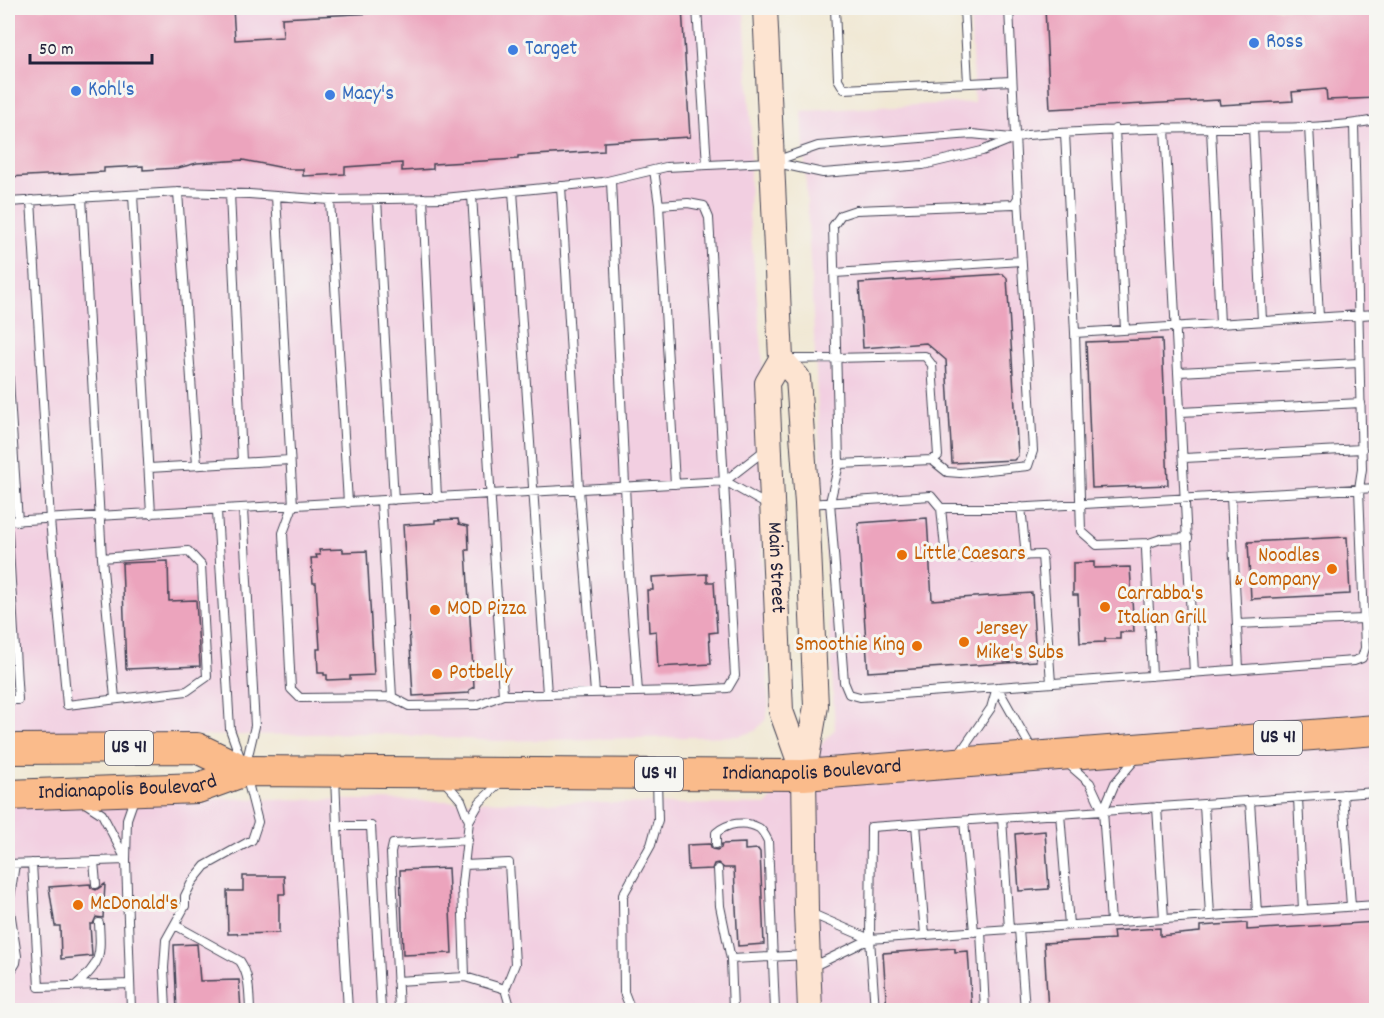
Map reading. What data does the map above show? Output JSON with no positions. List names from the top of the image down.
{
  "streets": {
    "highway": ["US 41", "Indianapolis Boulevard"],
    "street": ["Main Street"]
  },
  "crossings": [
    ["Main Street", "Indianapolis Boulevard"]
  ],
  "places": [
    "Ross",
    "Target",
    "Kohl's",
    "Macy's",
    "Little Caesars",
    "Noodles & Company",
    "Carrabba's Italian Grill",
    "MOD Pizza",
    "Jersey Mike's Subs",
    "Smoothie King",
    "Potbelly",
    "McDonald's"
  ],
  "scale_bar": "50 m"
}
